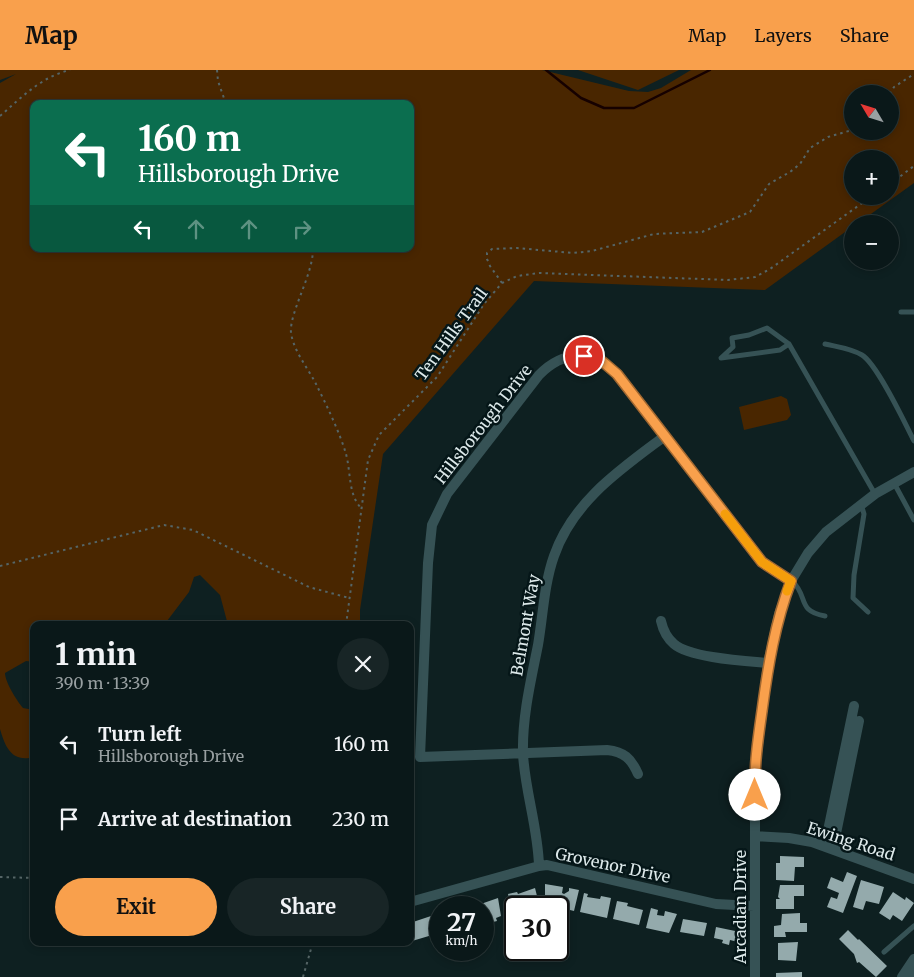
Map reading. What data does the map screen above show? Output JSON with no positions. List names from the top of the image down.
{
  "streets": {
    "street": [
      "Hillsborough Drive",
      "Belmont Way",
      "Ewing Road",
      "Grovenor Drive",
      "Arcadian Drive"
    ],
    "path": ["Ten Hills Trail"]
  },
  "crossings": [
    ["Hillsborough Drive", "Belmont Way"],
    ["Belmont Way", "Grovenor Drive"],
    ["Ewing Road", "Arcadian Drive"],
    ["Grovenor Drive", "Arcadian Drive"]
  ],
  "north": "top left",
  "page": {
    "header": "Map",
    "nav": ["Map", "Layers", "Share"],
    "map_buttons": ["+", "−"],
    "turn": ["160 m", "Hillsborough Drive"],
    "heading": ["1 min", "390 m · 13:39"],
    "list": [
      {
        "name": "Turn left",
        "note": "Hillsborough Drive",
        "value": "160 m"
      },
      {
        "name": "Arrive at destination",
        "value": "230 m"
      }
    ],
    "buttons": ["Exit", "Share"],
    "speed": "27 km/h",
    "limit": "30"
  }
}
